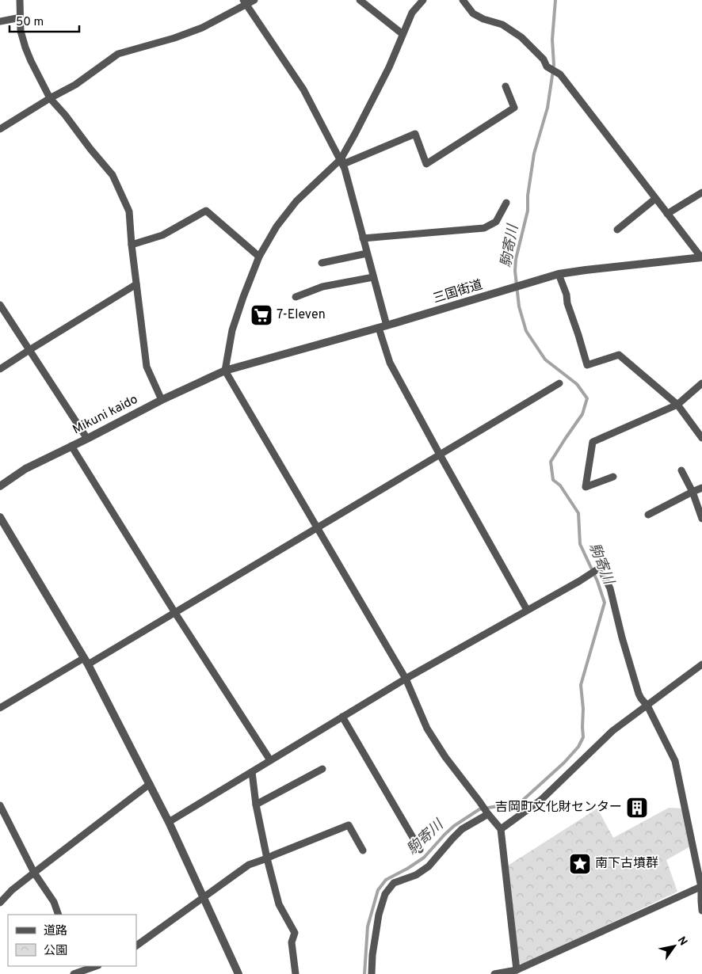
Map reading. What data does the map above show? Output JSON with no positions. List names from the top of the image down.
{
  "streets": {
    "street": ["三国街道", "Mikuni kaido"]
  },
  "crossings": [
    ["三国街道", "Mikuni kaido"]
  ],
  "water": ["駒寄川"],
  "places": {
    "supermarket": ["7-Eleven"],
    "building": ["吉岡町文化財センター"],
    "place": ["南下古墳群"]
  },
  "legend": ["道路", "公園"],
  "scale_bar": "50 m",
  "north": "top right"
}
